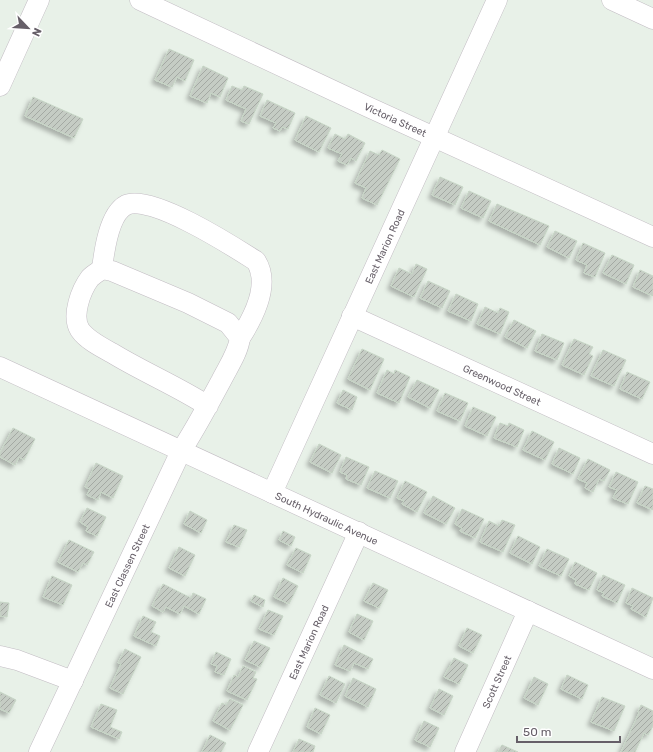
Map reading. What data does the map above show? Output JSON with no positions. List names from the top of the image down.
{
  "streets": {
    "street": [
      "Victoria Street",
      "East Marion Road",
      "Greenwood Street",
      "South Hydraulic Avenue",
      "East Classen Street",
      "Scott Street"
    ]
  },
  "crossings": [
    ["Victoria Street", "East Marion Road"],
    ["East Marion Road", "Greenwood Street"],
    ["East Marion Road", "South Hydraulic Avenue"],
    ["South Hydraulic Avenue", "East Classen Street"],
    ["South Hydraulic Avenue", "Scott Street"]
  ],
  "scale_bar": "50 m",
  "north": "bottom right"
}
